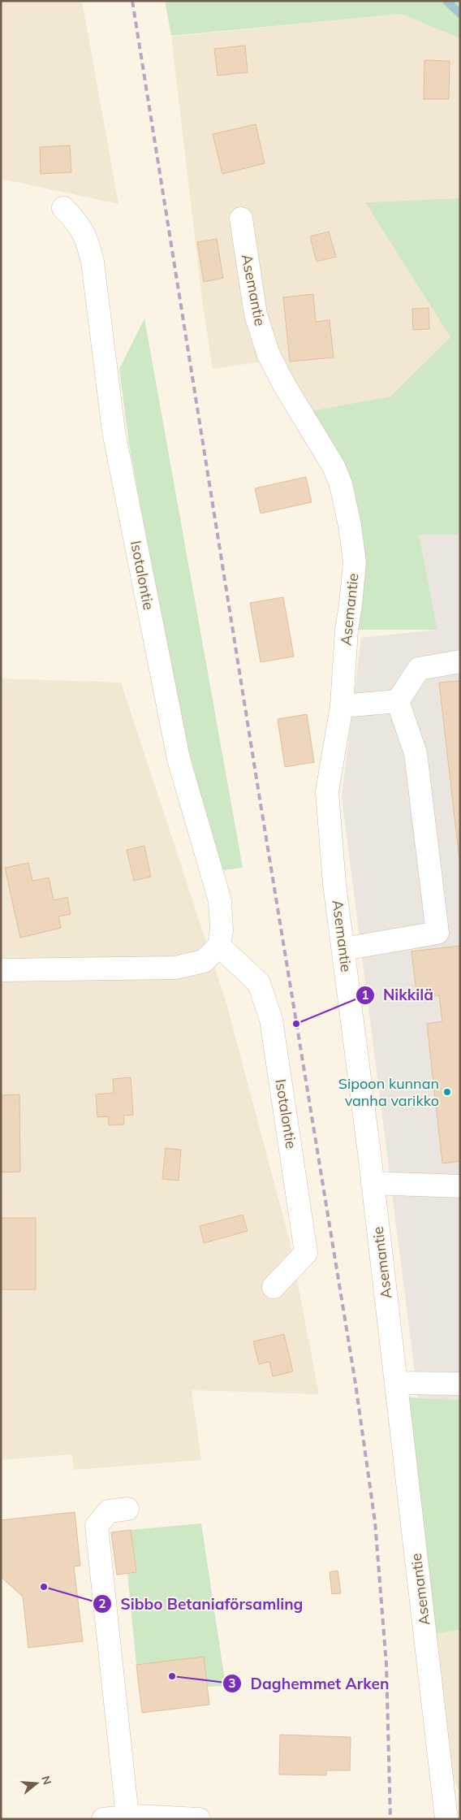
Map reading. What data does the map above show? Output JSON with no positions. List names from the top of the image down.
{
  "streets": {
    "street": ["Asemantie", "Isotalontie"]
  },
  "places": [
    "Nikkilä",
    "Sipoon kunnan vanha varikko",
    "Sibbo Betaniaförsamling",
    "Daghemmet Arken"
  ],
  "north": "right"
}
